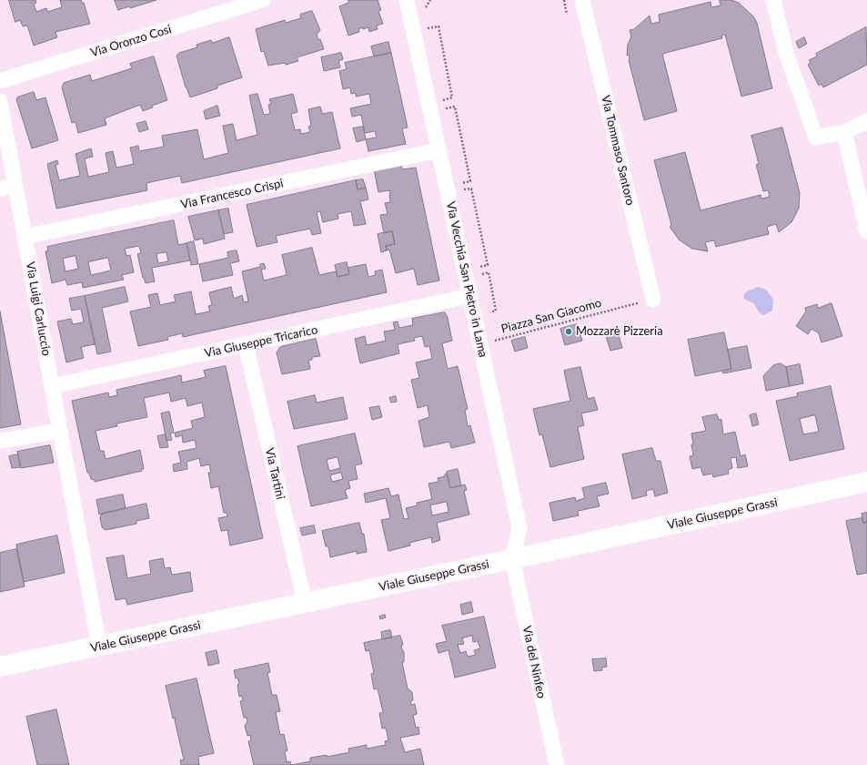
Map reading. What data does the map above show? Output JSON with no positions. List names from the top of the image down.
{
  "streets": {
    "main road": ["Viale Giuseppe Grassi"],
    "street": [
      "Via Oronzo Cosi",
      "Via Tommaso Santoro",
      "Via Francesco Crispi",
      "Via Vecchia San Pietro in Lama",
      "Via Luigi Carluccio",
      "Via Giuseppe Tricarico",
      "Via Tartini",
      "Via del Ninfeo"
    ],
    "path": ["Piazza San Giacomo"]
  },
  "crossings": [
    ["Via Francesco Crispi", "Via Vecchia San Pietro in Lama"],
    ["Via Francesco Crispi", "Via Luigi Carluccio"],
    ["Via Vecchia San Pietro in Lama", "Via Giuseppe Tricarico"],
    ["Via Vecchia San Pietro in Lama", "Viale Giuseppe Grassi"],
    ["Via Vecchia San Pietro in Lama", "Via del Ninfeo"],
    ["Via Luigi Carluccio", "Via Giuseppe Tricarico"],
    ["Via Luigi Carluccio", "Viale Giuseppe Grassi"],
    ["Via Giuseppe Tricarico", "Via Tartini"],
    ["Via Tartini", "Viale Giuseppe Grassi"],
    ["Viale Giuseppe Grassi", "Via del Ninfeo"]
  ],
  "places": ["Mozzarè Pizzeria"]
}
